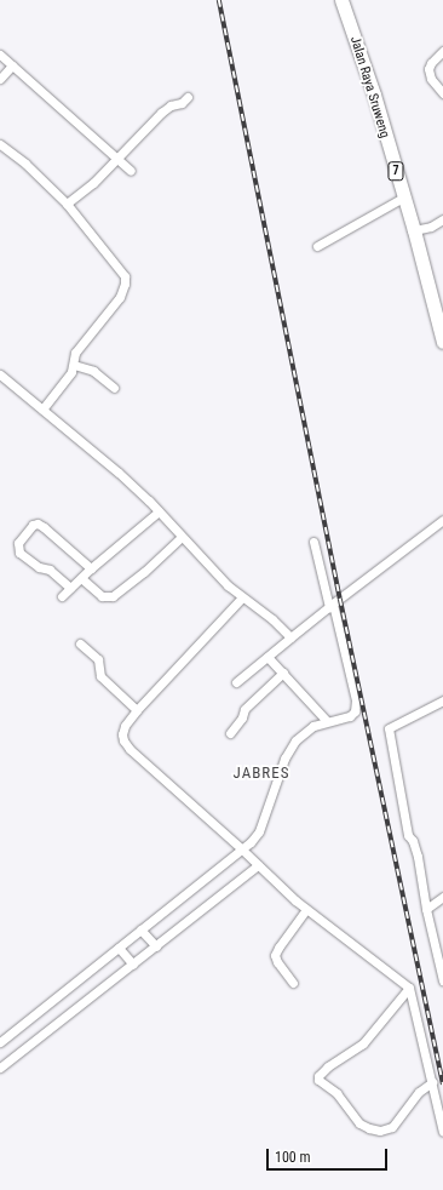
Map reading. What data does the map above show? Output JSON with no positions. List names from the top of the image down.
{
  "streets": {
    "highway": ["Jalan Raya Sruweng", "7"]
  },
  "districts": ["JABRES"],
  "scale_bar": "100 m"
}
